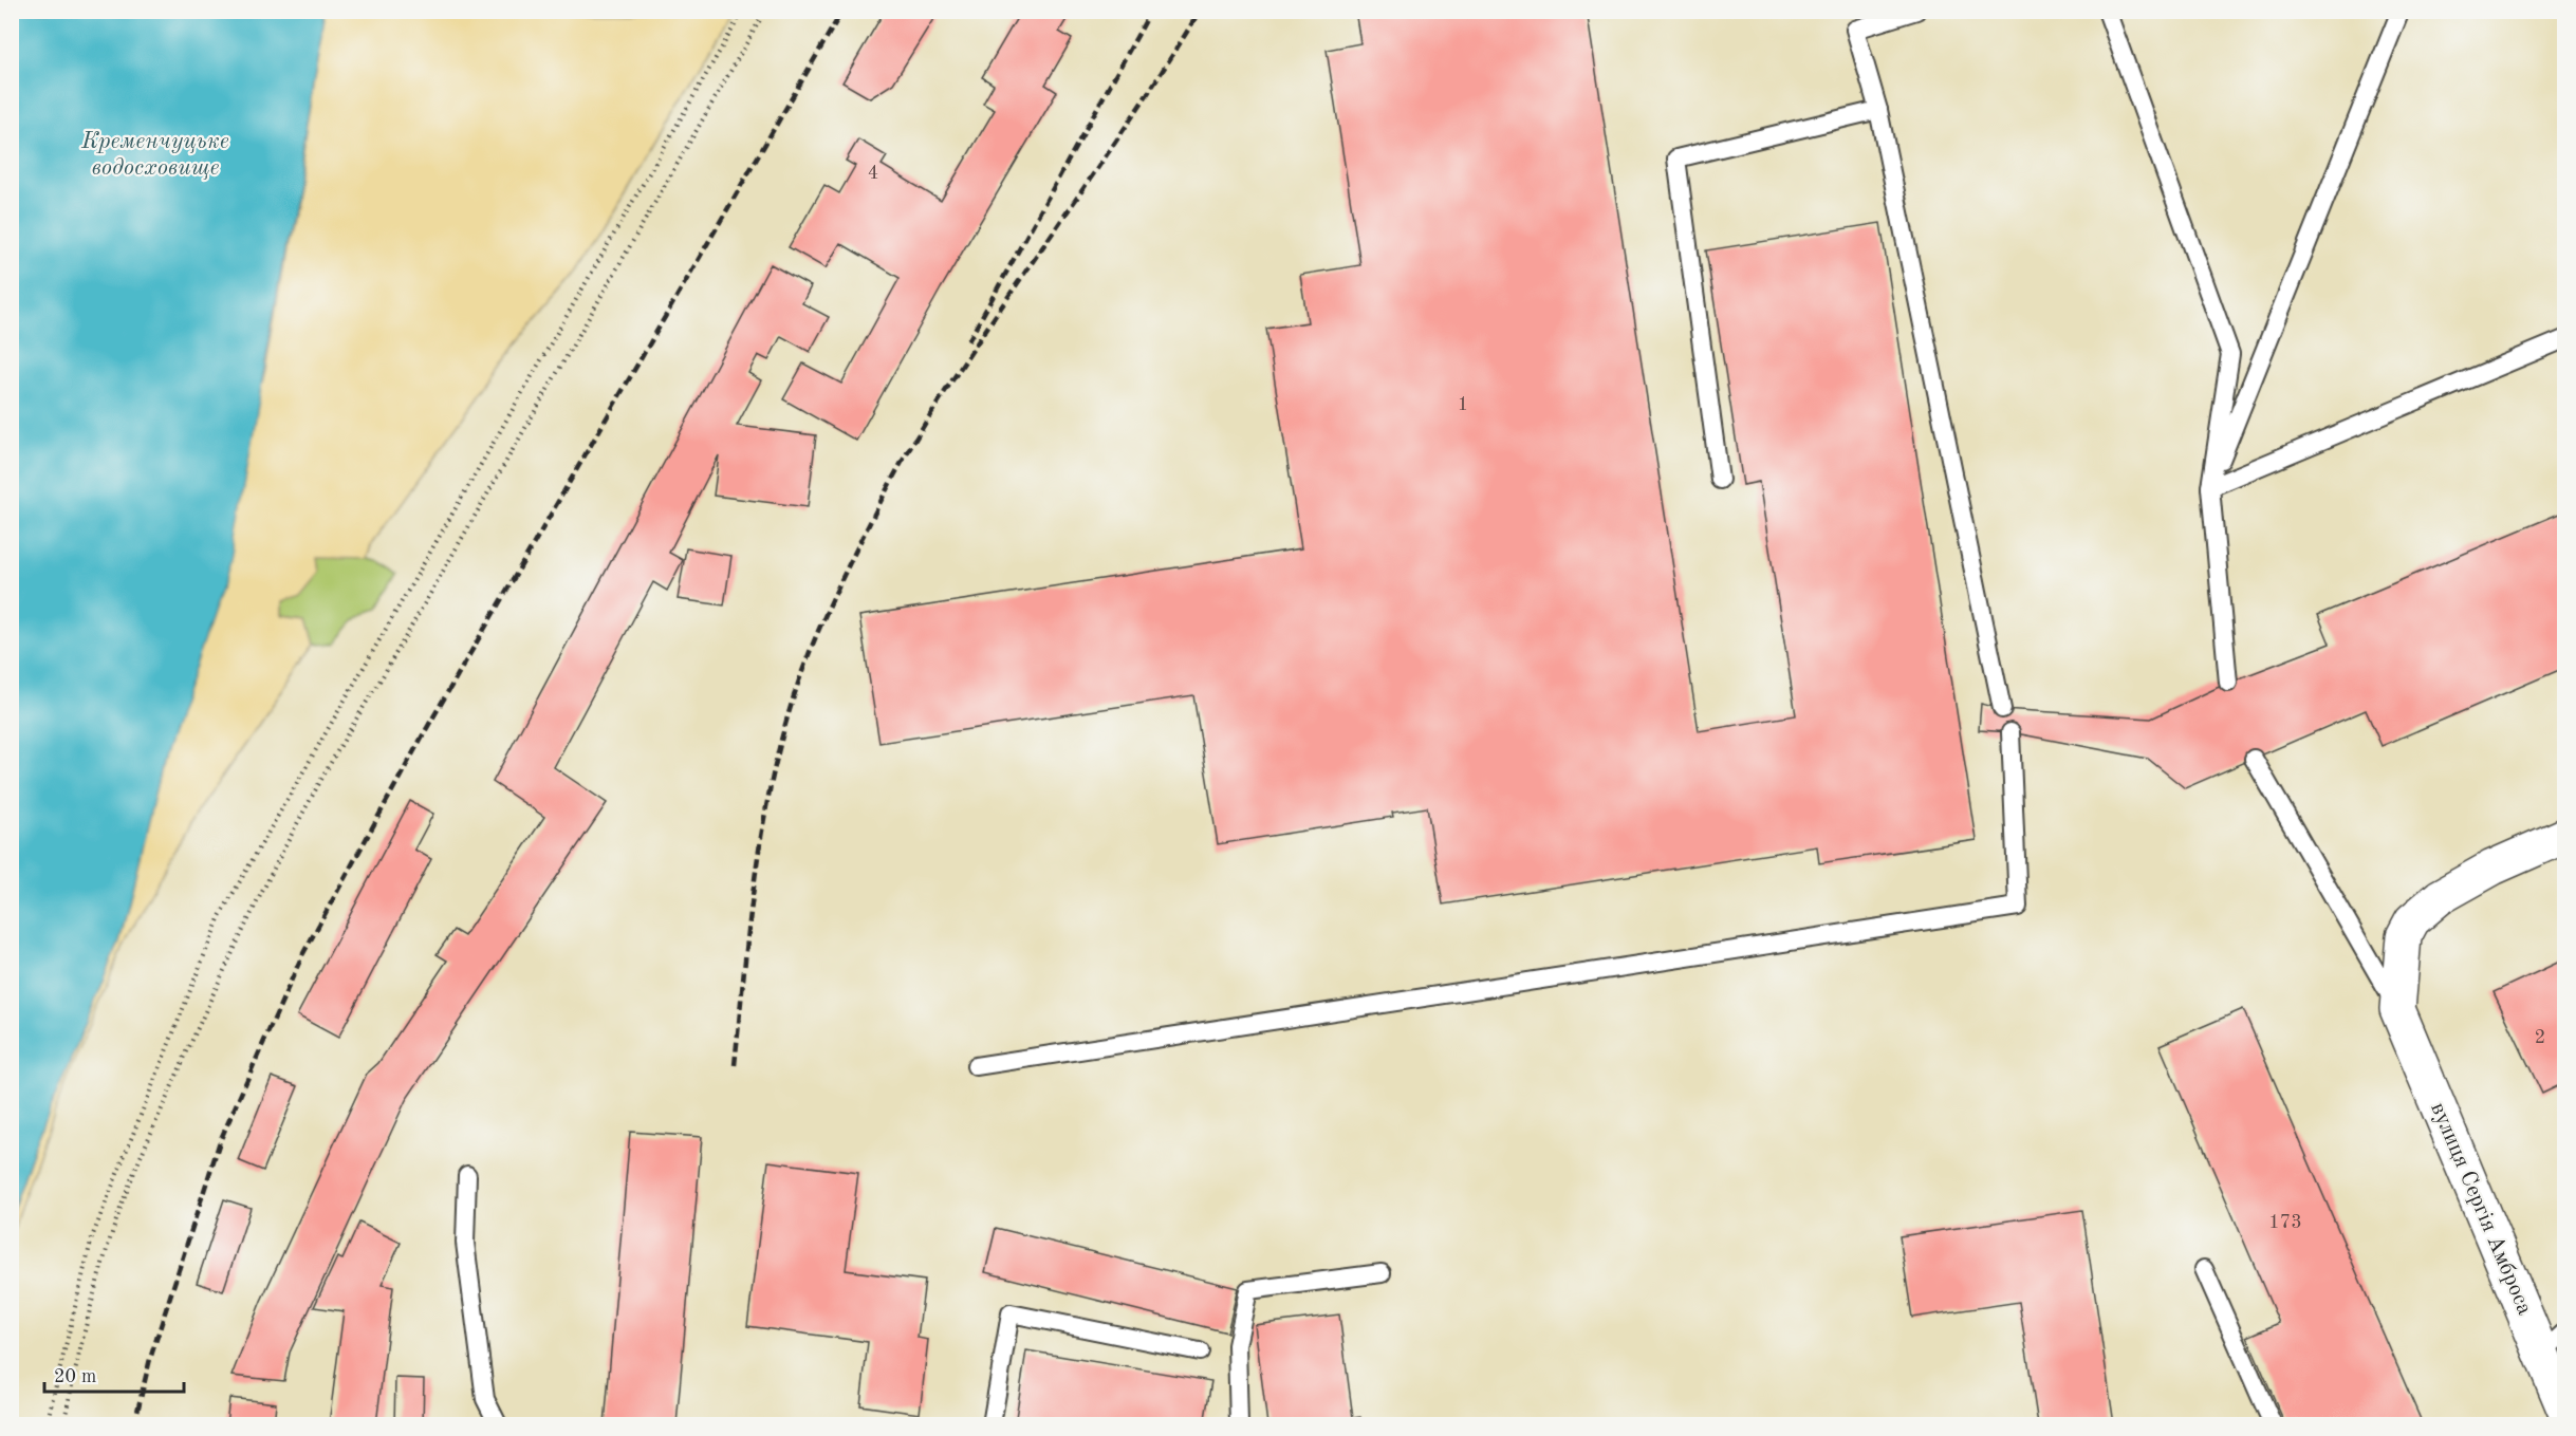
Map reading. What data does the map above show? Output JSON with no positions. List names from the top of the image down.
{
  "streets": {
    "street": ["вулиця Сергія Амброса"]
  },
  "water": ["Кременчуцьке водосховище"],
  "house_numbers": [
    "4",
    "1",
    "2",
    "173"
  ],
  "scale_bar": "20 m"
}
